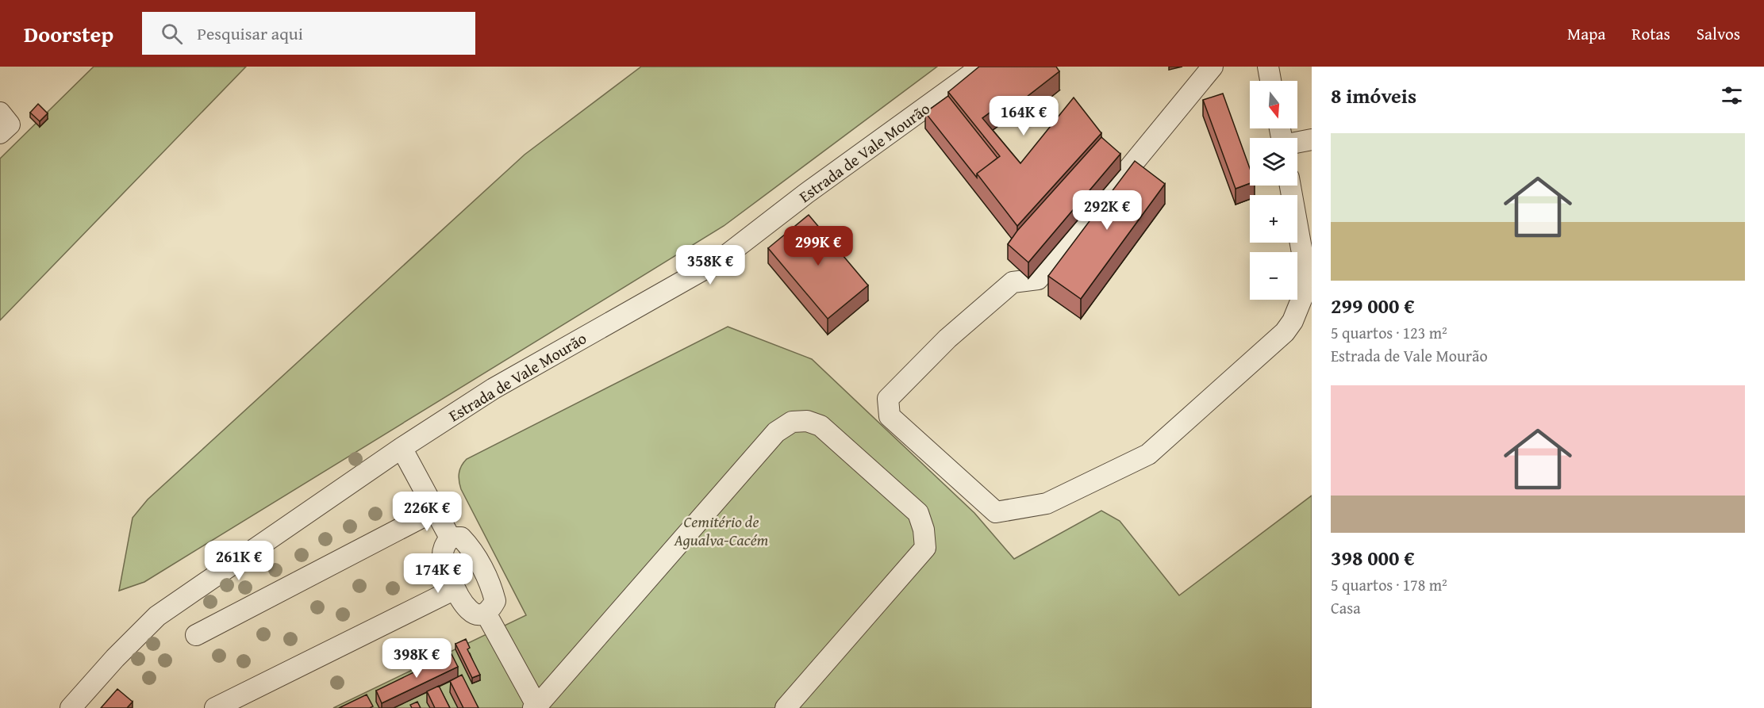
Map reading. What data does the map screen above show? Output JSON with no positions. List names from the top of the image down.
{
  "streets": {
    "street": ["Estrada de Vale Mourão"]
  },
  "parks": ["Cemitério de Agualva-Cacém"],
  "north": "bottom",
  "page": {
    "header": "Doorstep",
    "search": "Pesquisar aqui",
    "nav": ["Mapa", "Rotas", "Salvos"],
    "heading": "8 imóveis",
    "map_buttons": ["+", "−"],
    "price": [
      "164K €",
      "292K €",
      "299K €",
      "358K €",
      "226K €",
      "261K €",
      "174K €",
      "398K €"
    ],
    "list": [
      {
        "name": "299 000 €",
        "note": "5 quartos · 123 m² · Estrada de Vale Mourão"
      },
      {
        "name": "398 000 €",
        "note": "5 quartos · 178 m² · Casa"
      }
    ]
  }
}
